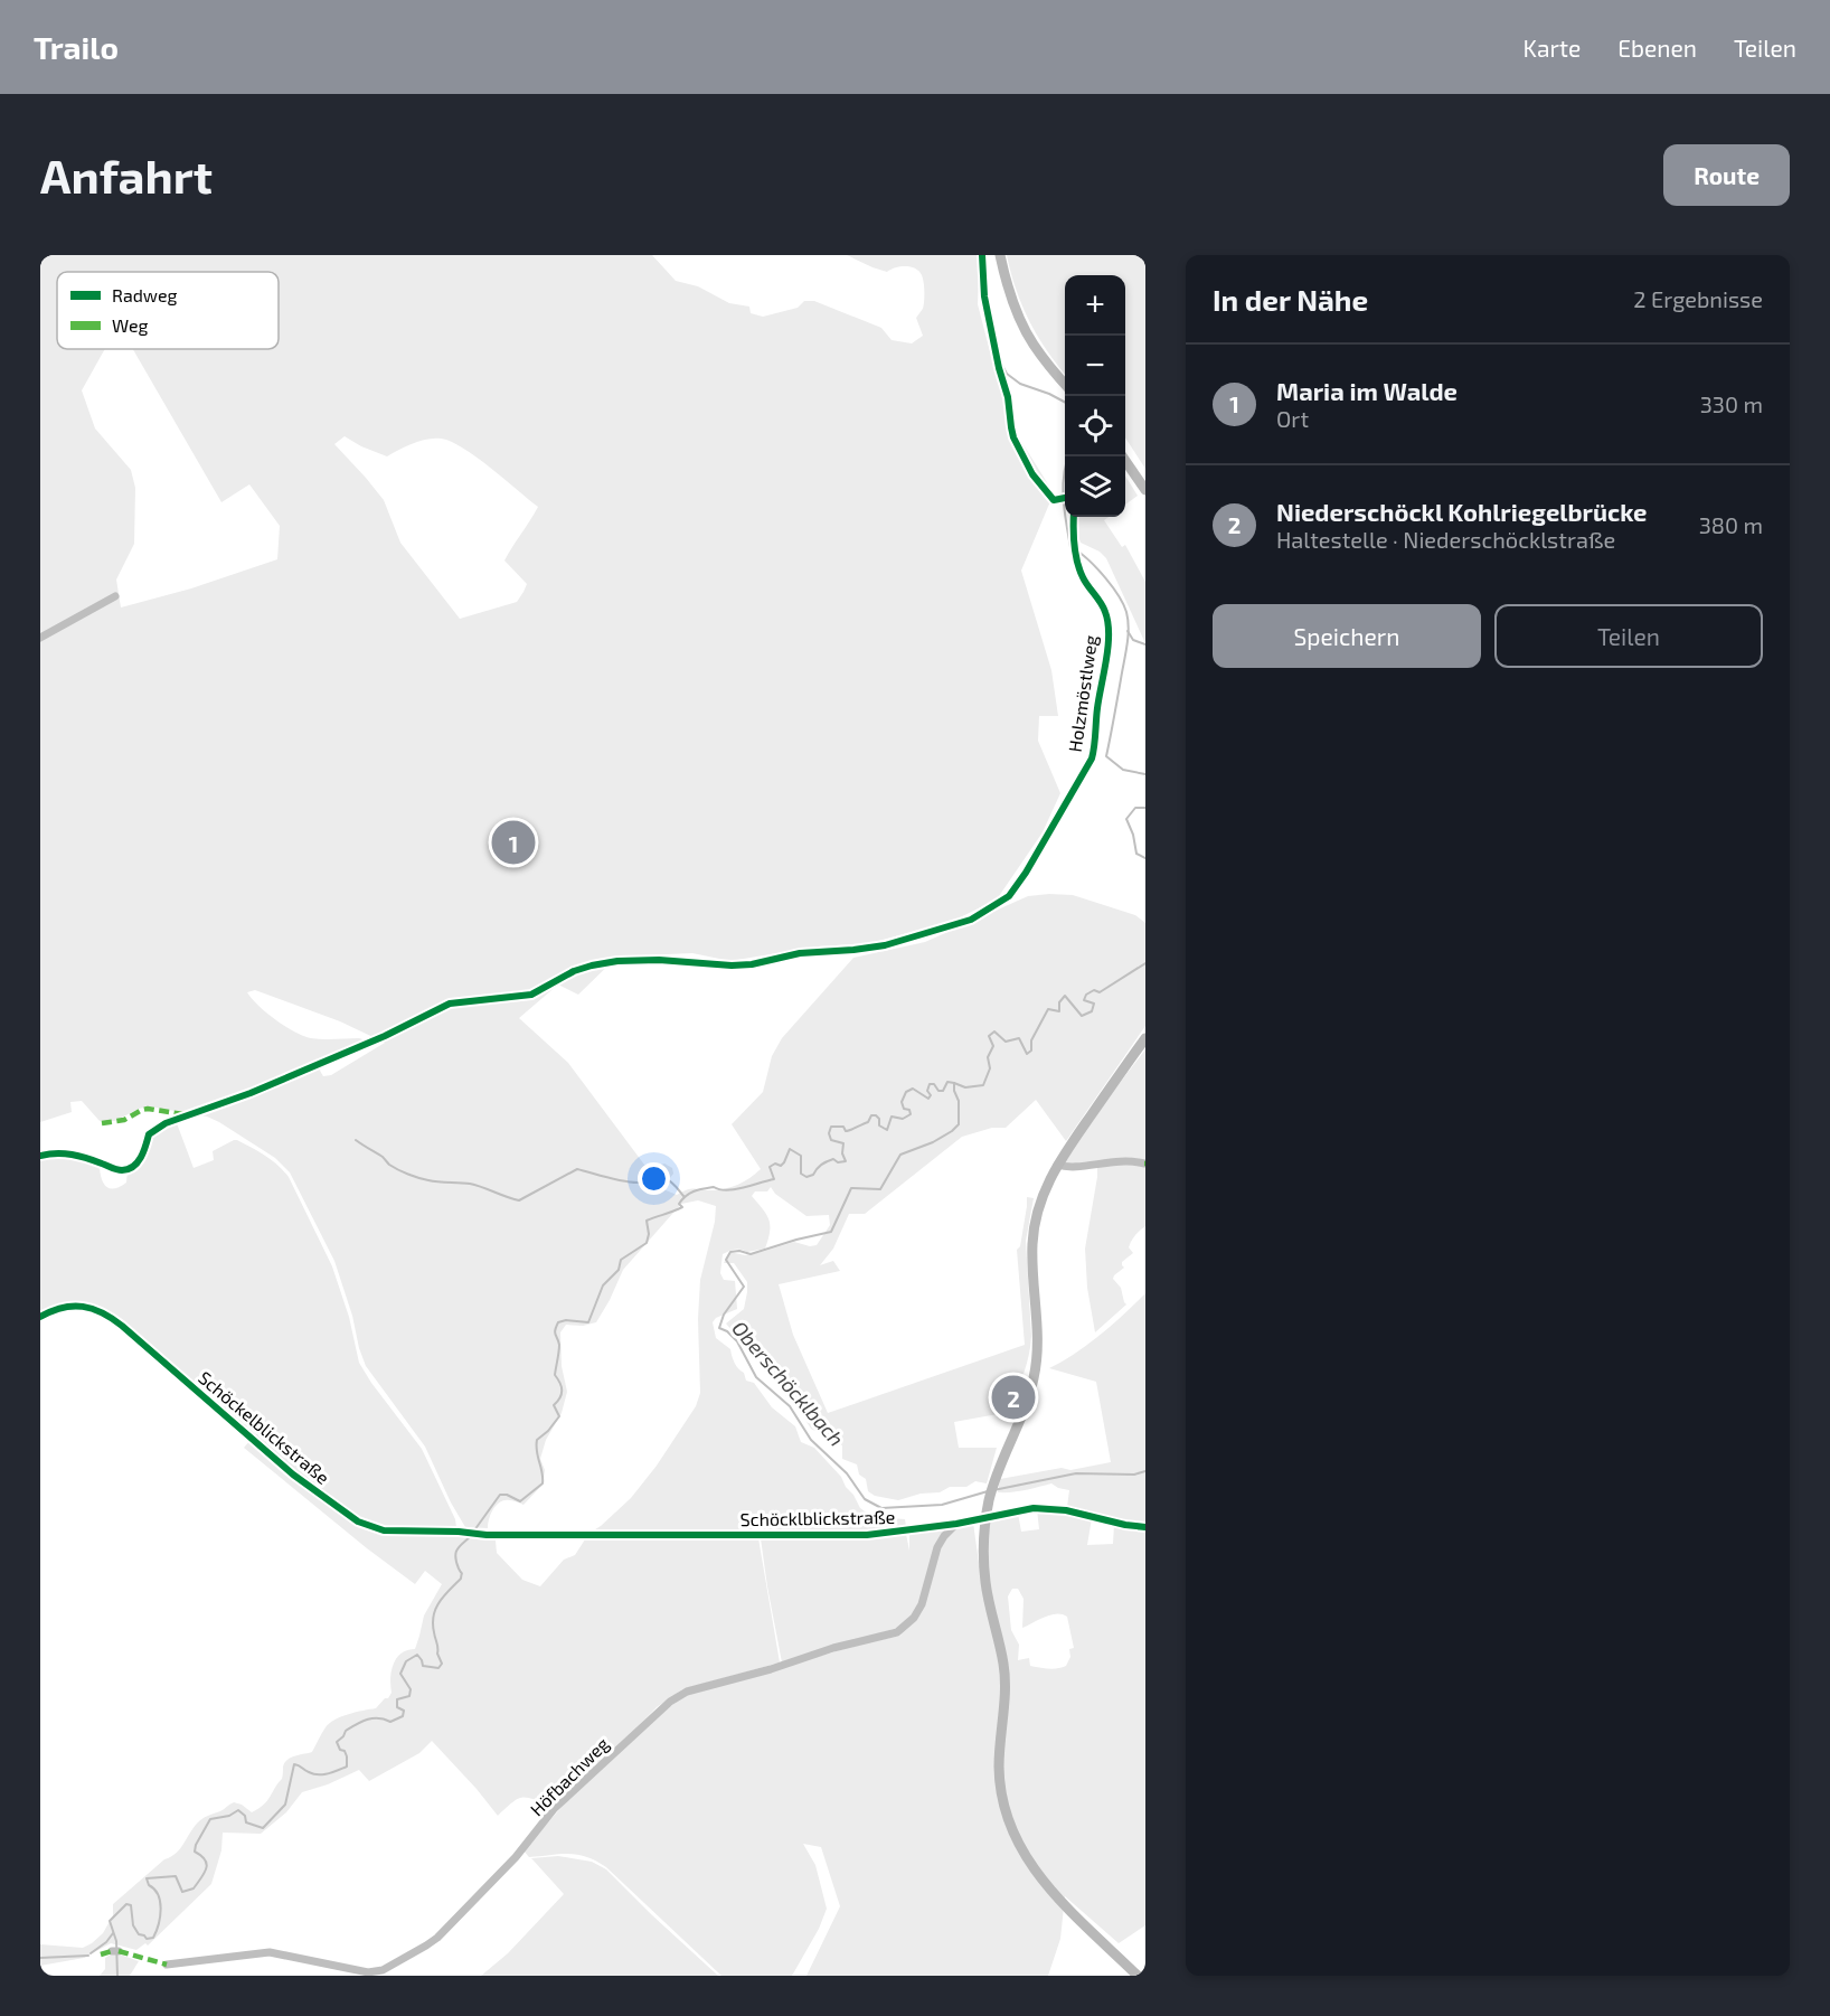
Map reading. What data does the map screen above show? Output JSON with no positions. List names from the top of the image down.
{
  "streets": {
    "street": [
      "Holzmöstlweg",
      "Schöckelblickstraße",
      "Schöcklblickstraße",
      "Höfbachweg"
    ]
  },
  "crossings": [
    ["Schöckelblickstraße", "Schöcklblickstraße"],
    ["Schöcklblickstraße", "Höfbachweg"]
  ],
  "water": ["Oberschöcklbach"],
  "legend": ["Radweg", "Weg"],
  "page": {
    "header": "Trailo",
    "nav": ["Karte", "Ebenen", "Teilen"],
    "buttons": [
      "Route",
      ["Speichern", "Teilen"]
    ],
    "title": "Anfahrt",
    "heading": ["In der Nähe", "2 Ergebnisse"],
    "map_buttons": ["+", "−"],
    "list": [
      {
        "mark": "1",
        "name": "Maria im Walde",
        "note": "Ort",
        "value": "330 m"
      },
      {
        "mark": "2",
        "name": "Niederschöckl Kohlriegelbrücke",
        "note": "Haltestelle · Niederschöcklstraße",
        "value": "380 m"
      }
    ],
    "pins": ["1", "2"]
  }
}
